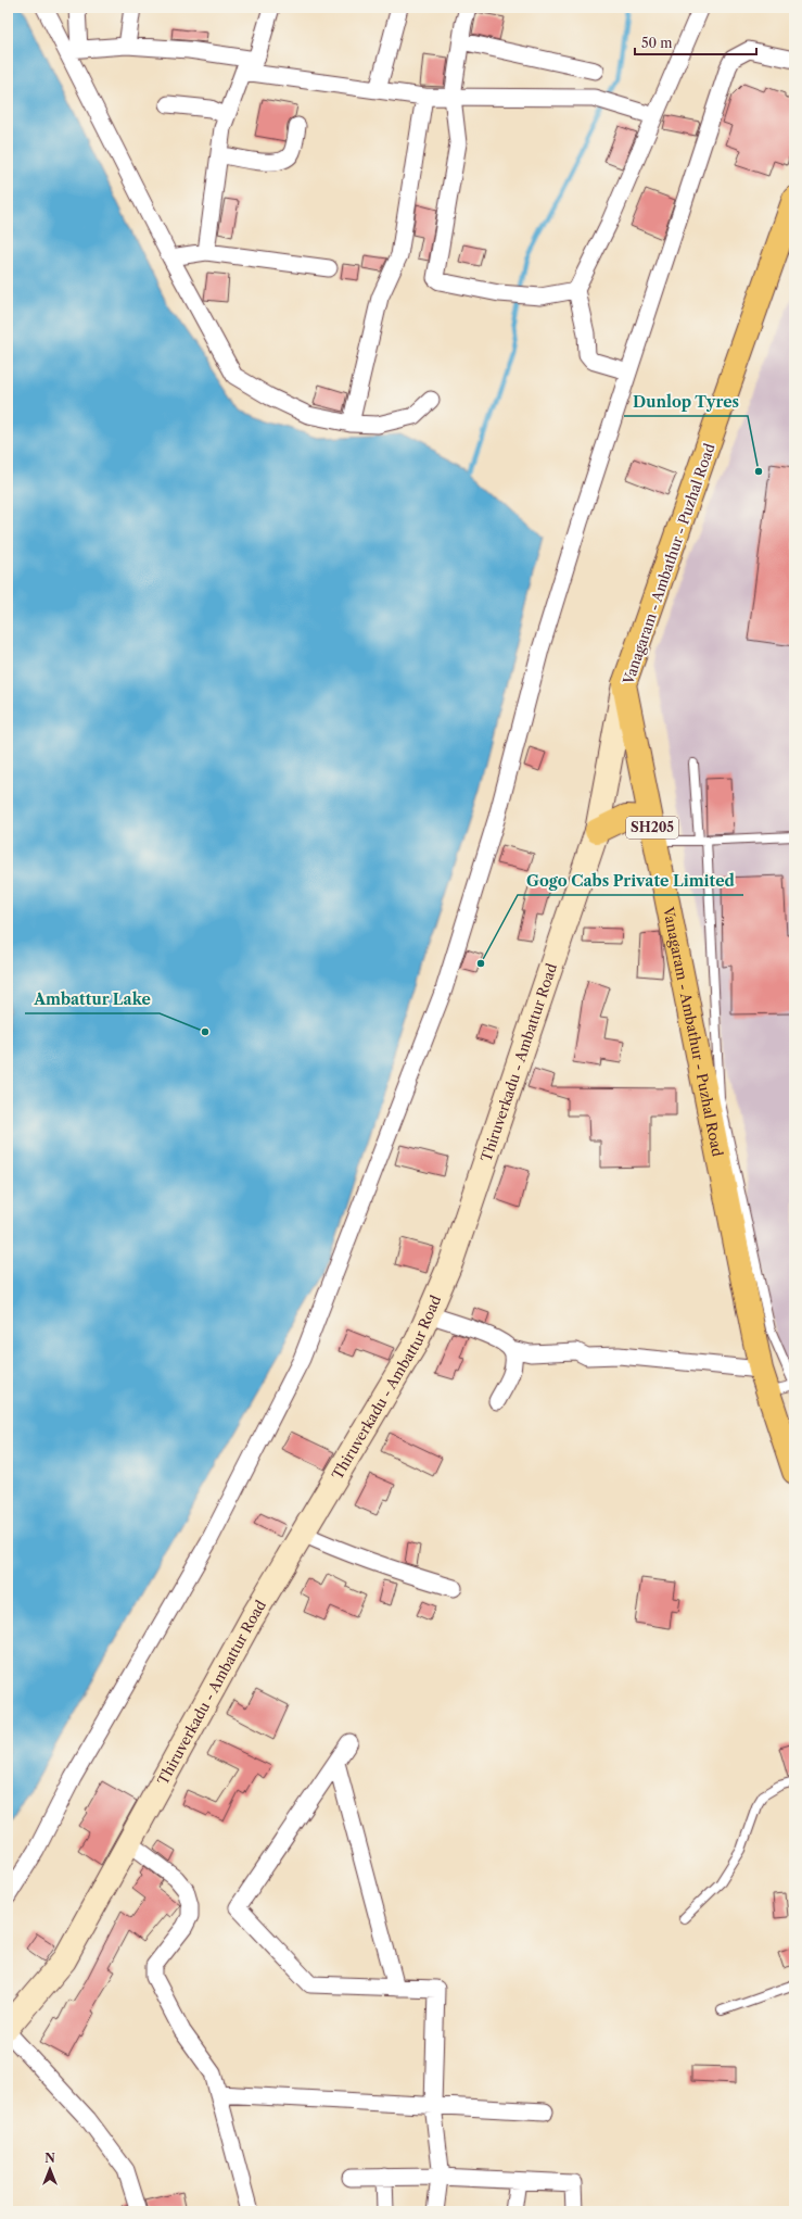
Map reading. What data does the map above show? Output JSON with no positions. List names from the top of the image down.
{
  "streets": {
    "main road": ["Vanagaram - Ambathur - Puzhal Road", "SH205", "Thiruverkadu - Ambattur Road"]
  },
  "crossings": [
    ["Vanagaram - Ambathur - Puzhal Road", "Thiruverkadu - Ambattur Road"]
  ],
  "places": ["Dunlop Tyres", "Gogo Cabs Private Limited", "Ambattur Lake"],
  "scale_bar": "50 m",
  "north": "top"
}
